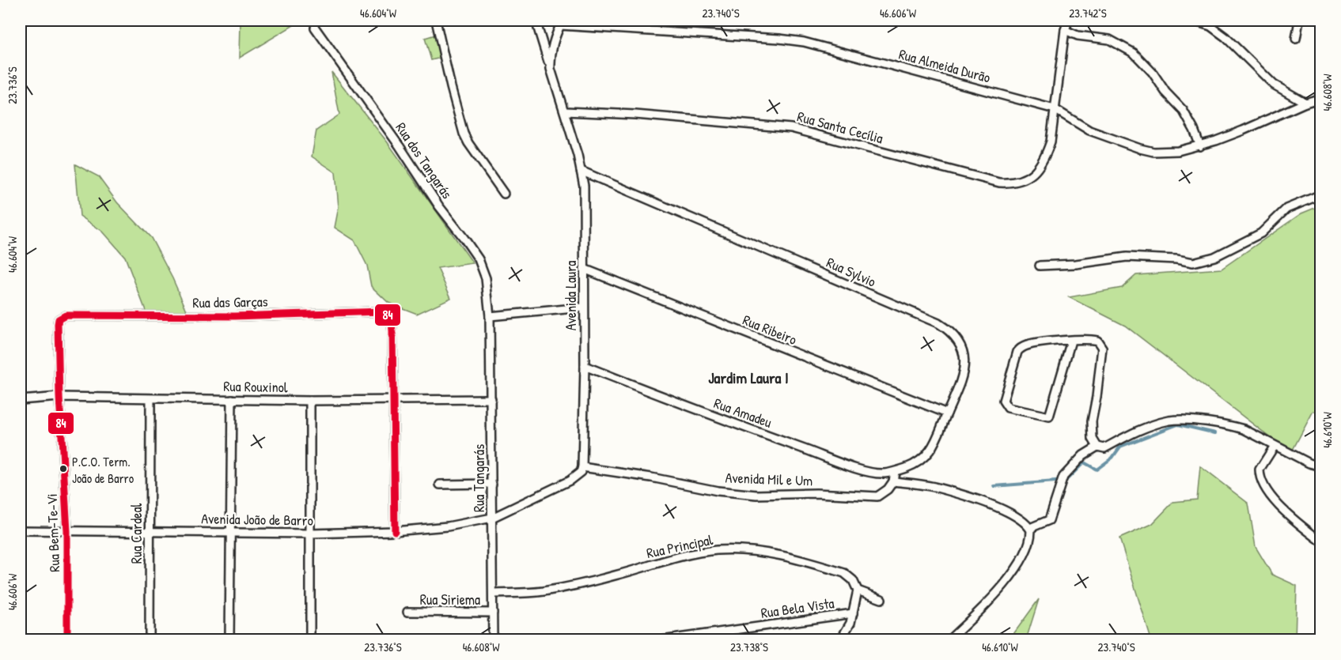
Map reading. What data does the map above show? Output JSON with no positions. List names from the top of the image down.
{
  "streets": {
    "street": [
      "Rua Almeida Durão",
      "Rua Santa Cecília",
      "Rua dos Tangarás",
      "Rua Sylvio",
      "Avenida Laura",
      "Rua das Garças",
      "Rua Ribeiro",
      "Rua Rouxinol",
      "Rua Amadeu",
      "Rua Tangarás",
      "Avenida Mil e Um",
      "Avenida João de Barro",
      "Rua Bem-Te-Vi",
      "Rua Cardeal",
      "Rua Principal",
      "Rua Siriema",
      "Rua Bela Vista"
    ]
  },
  "crossings": [
    ["Rua Almeida Durão", "Rua Santa Cecília"],
    ["Rua Almeida Durão", "Avenida Laura"],
    ["Rua Santa Cecília", "Avenida Laura"],
    ["Rua dos Tangarás", "Rua Tangarás"],
    ["Rua Sylvio", "Avenida Laura"],
    ["Rua Sylvio", "Rua Ribeiro"],
    ["Rua Sylvio", "Rua Amadeu"],
    ["Avenida Laura", "Rua Ribeiro"],
    ["Avenida Laura", "Rua Amadeu"],
    ["Avenida Laura", "Avenida Mil e Um"],
    ["Rua das Garças", "Rua Rouxinol"],
    ["Rua das Garças", "Rua Bem-Te-Vi"],
    ["Rua Rouxinol", "Rua Tangarás"],
    ["Rua Rouxinol", "Rua Bem-Te-Vi"],
    ["Rua Rouxinol", "Rua Cardeal"],
    ["Rua Tangarás", "Avenida João de Barro"],
    ["Rua Tangarás", "Rua Principal"],
    ["Rua Tangarás", "Rua Siriema"],
    ["Avenida João de Barro", "Rua Bem-Te-Vi"],
    ["Avenida João de Barro", "Rua Cardeal"]
  ],
  "districts": ["Jardim Laura I"],
  "places": ["P.C.O. Term. João de Barro"],
  "lines": ["transit line 84"],
  "coordinates": [
    "46.604°W",
    "23.740°S",
    "46.606°W",
    "23.742°S",
    "23.736°S",
    "46.608°W",
    "46.610°W",
    "23.738°S"
  ]
}
